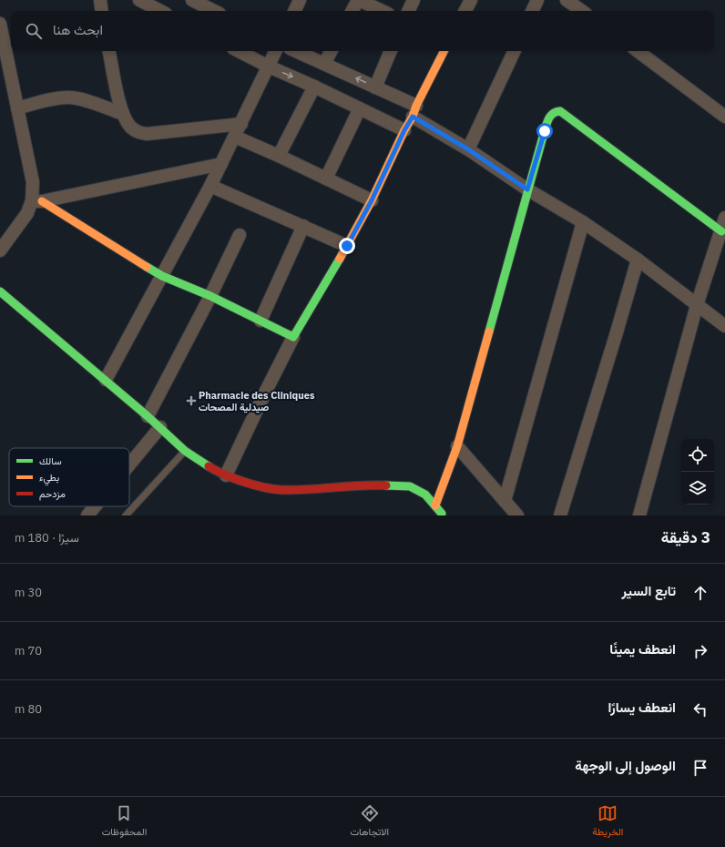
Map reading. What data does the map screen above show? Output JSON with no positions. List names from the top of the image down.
{
  "places": {
    "health": ["Pharmacie des Cliniques صيدلية المصحات"]
  },
  "legend": ["سالك", "بطيء", "مزدحم"],
  "page": {
    "search": "ابحث هنا",
    "heading": ["3 دقيقة", "سيرًا · 180 m"],
    "list": [
      ["تابع السير", "30 m"],
      ["انعطف يمينًا", "70 m"],
      ["انعطف يسارًا", "80 m"],
      "الوصول إلى الوجهة"
    ],
    "nav": ["الخريطة", "الاتجاهات", "المحفوظات"]
  }
}
